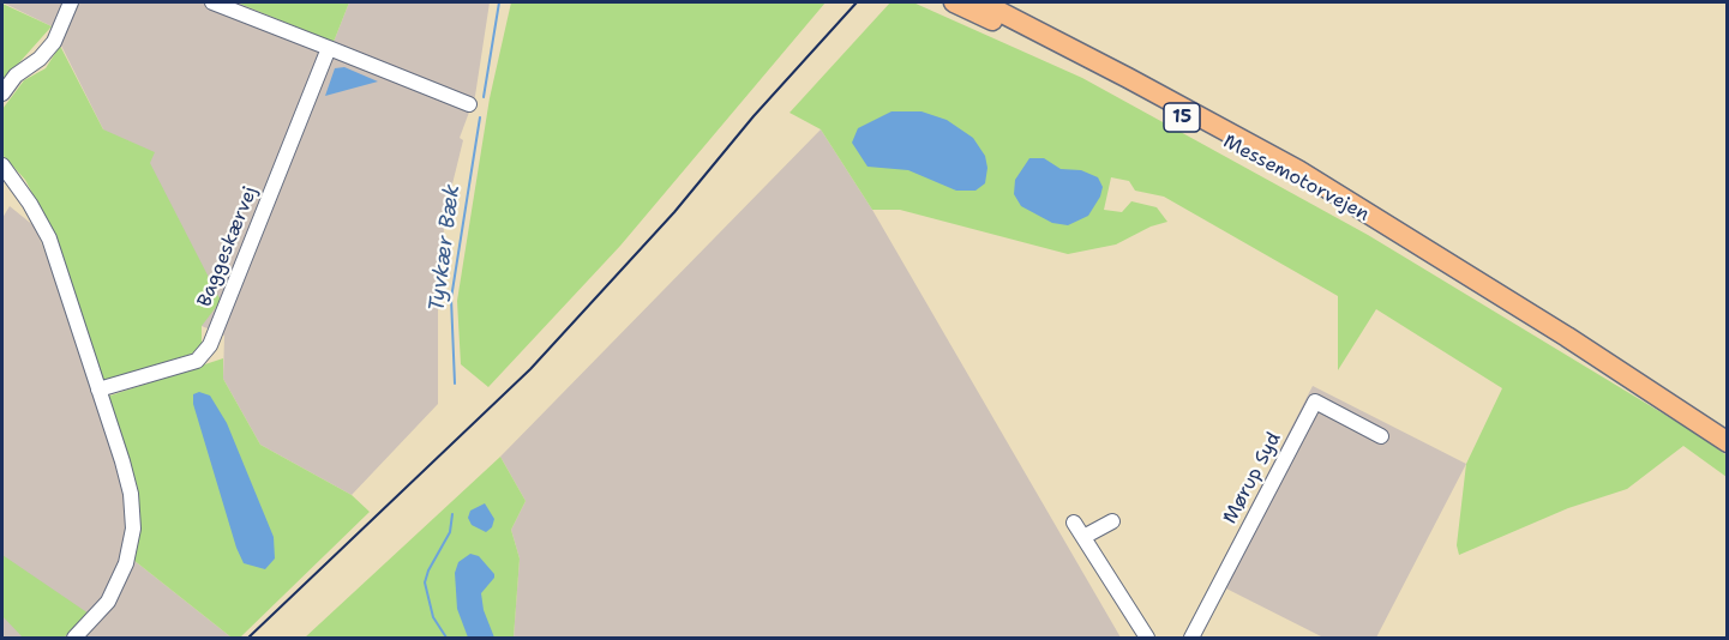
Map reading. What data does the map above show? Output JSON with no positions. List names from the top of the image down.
{
  "streets": {
    "highway": ["15", "Messemotorvejen"],
    "street": ["Baggeskærvej", "Mørup Syd"]
  },
  "water": ["Tyvkær Bæk"]
}
